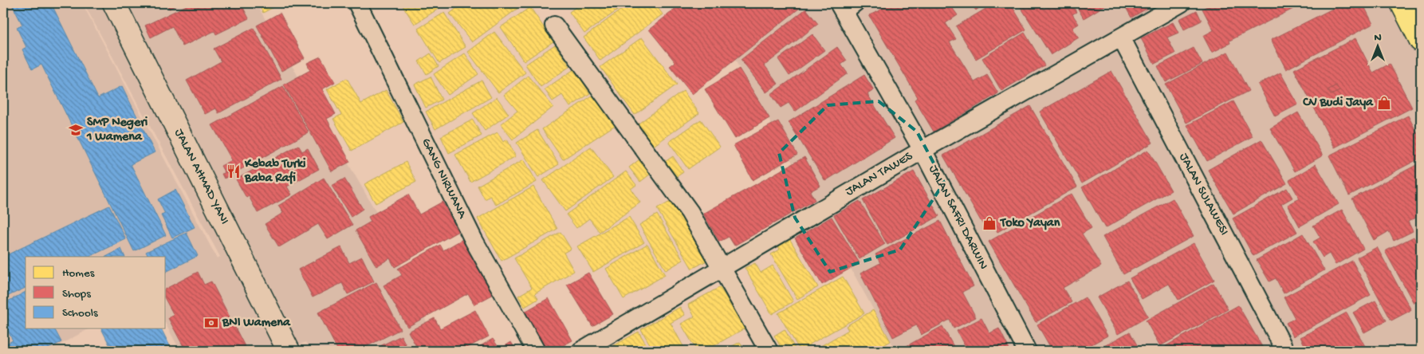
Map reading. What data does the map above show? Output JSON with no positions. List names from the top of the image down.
{
  "streets": {
    "main road": ["JALAN AHMAD YANI"],
    "street": [
      "JALAN TAWES",
      "GANG NIRWANA",
      "JALAN SULAWESI",
      "JALAN SAFRI DARWIN"
    ]
  },
  "crossings": [
    ["JALAN TAWES", "JALAN SULAWESI"],
    ["JALAN TAWES", "JALAN SAFRI DARWIN"]
  ],
  "places": {
    "shop": ["CV Budi Jaya", "Toko Yayan"],
    "school or university": ["SMP Negeri 1 Wamena"],
    "restaurant": ["Kebab Turki Baba Rafi"],
    "bank": ["BNI Wamena"]
  },
  "legend": ["Homes", "Shops", "Schools"],
  "north": "top"
}
